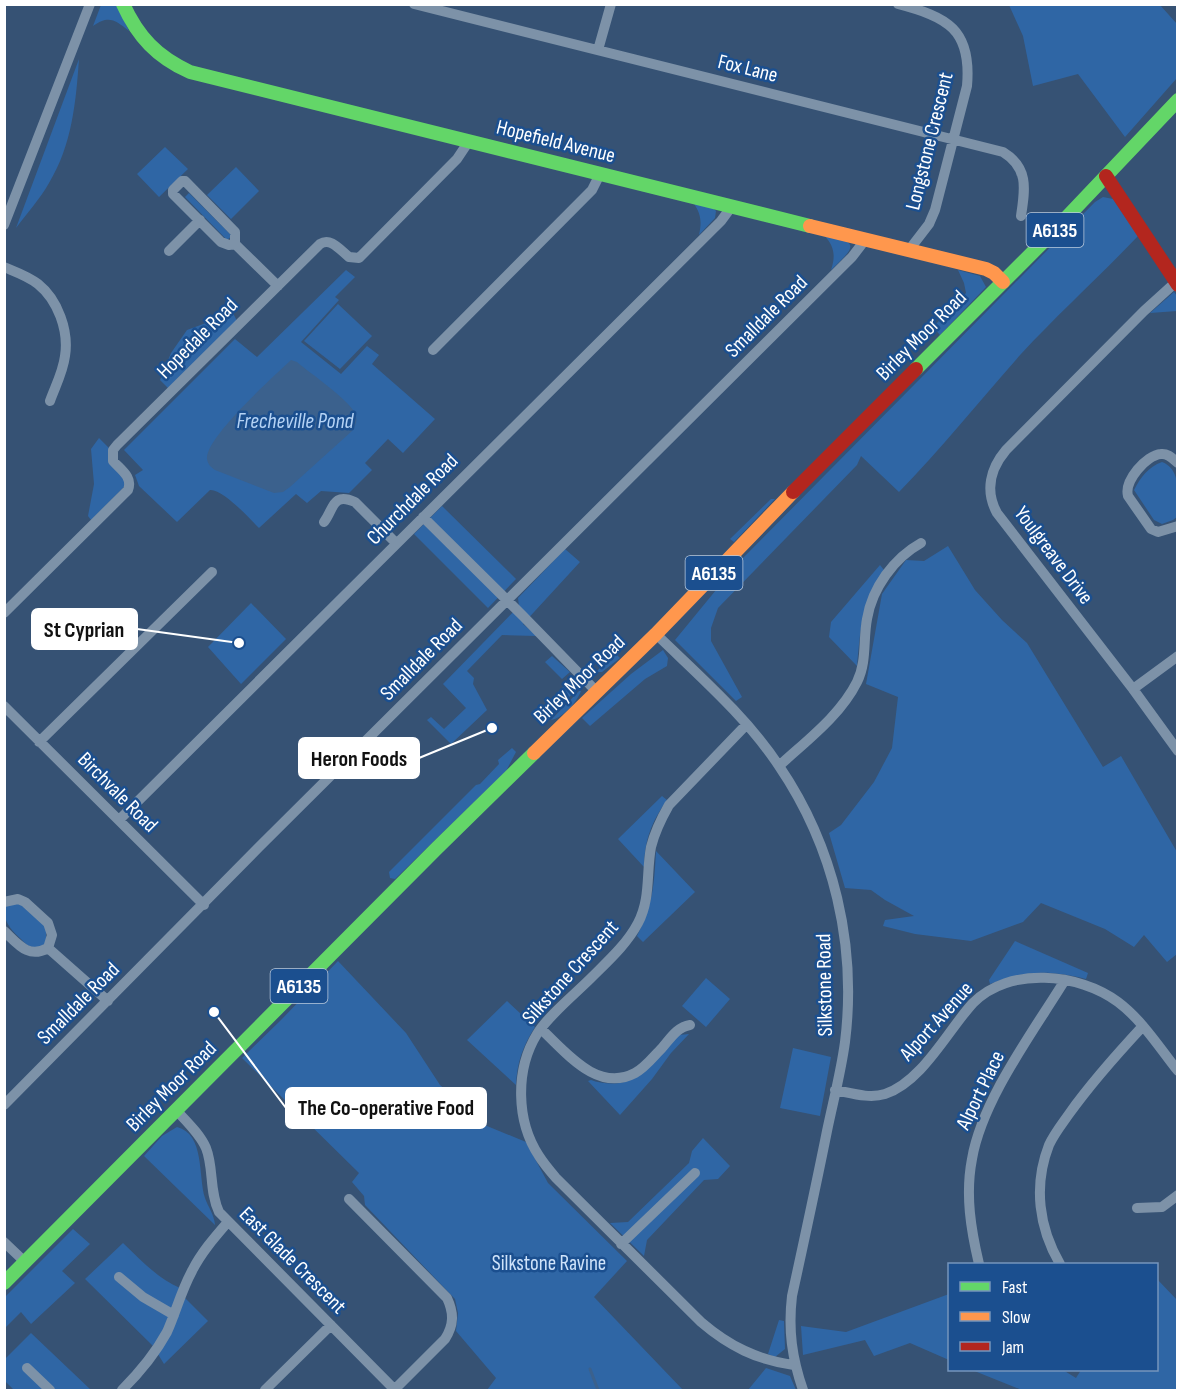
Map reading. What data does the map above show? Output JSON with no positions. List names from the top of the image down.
{
  "streets": {
    "main road": ["Hopefield Avenue", "A6135", "Birley Moor Road"],
    "street": [
      "Fox Lane",
      "Longstone Crescent",
      "Smalldale Road",
      "Hopedale Road",
      "Churchdale Road",
      "Youlgreave Drive",
      "Birchvale Road",
      "Silkstone Crescent",
      "Silkstone Road",
      "Alport Avenue",
      "Alport Place",
      "East Glade Crescent"
    ]
  },
  "crossings": [
    ["Fox Lane", "Longstone Crescent"],
    ["Hopefield Avenue", "Longstone Crescent"],
    ["Hopefield Avenue", "Smalldale Road"],
    ["Hopefield Avenue", "Birley Moor Road"],
    ["Hopefield Avenue", "Hopedale Road"],
    ["Hopefield Avenue", "Churchdale Road"],
    ["Smalldale Road", "Birchvale Road"],
    ["Birley Moor Road", "Silkstone Road"],
    ["Birley Moor Road", "East Glade Crescent"],
    ["Churchdale Road", "Birchvale Road"],
    ["Silkstone Crescent", "Silkstone Road"],
    ["Silkstone Road", "Alport Avenue"],
    ["Alport Avenue", "Alport Place"]
  ],
  "water": ["Frecheville Pond"],
  "parks": ["Silkstone Ravine"],
  "places": ["St Cyprian", "Heron Foods", "The Co-operative Food"],
  "legend": ["Fast", "Slow", "Jam"]
}
